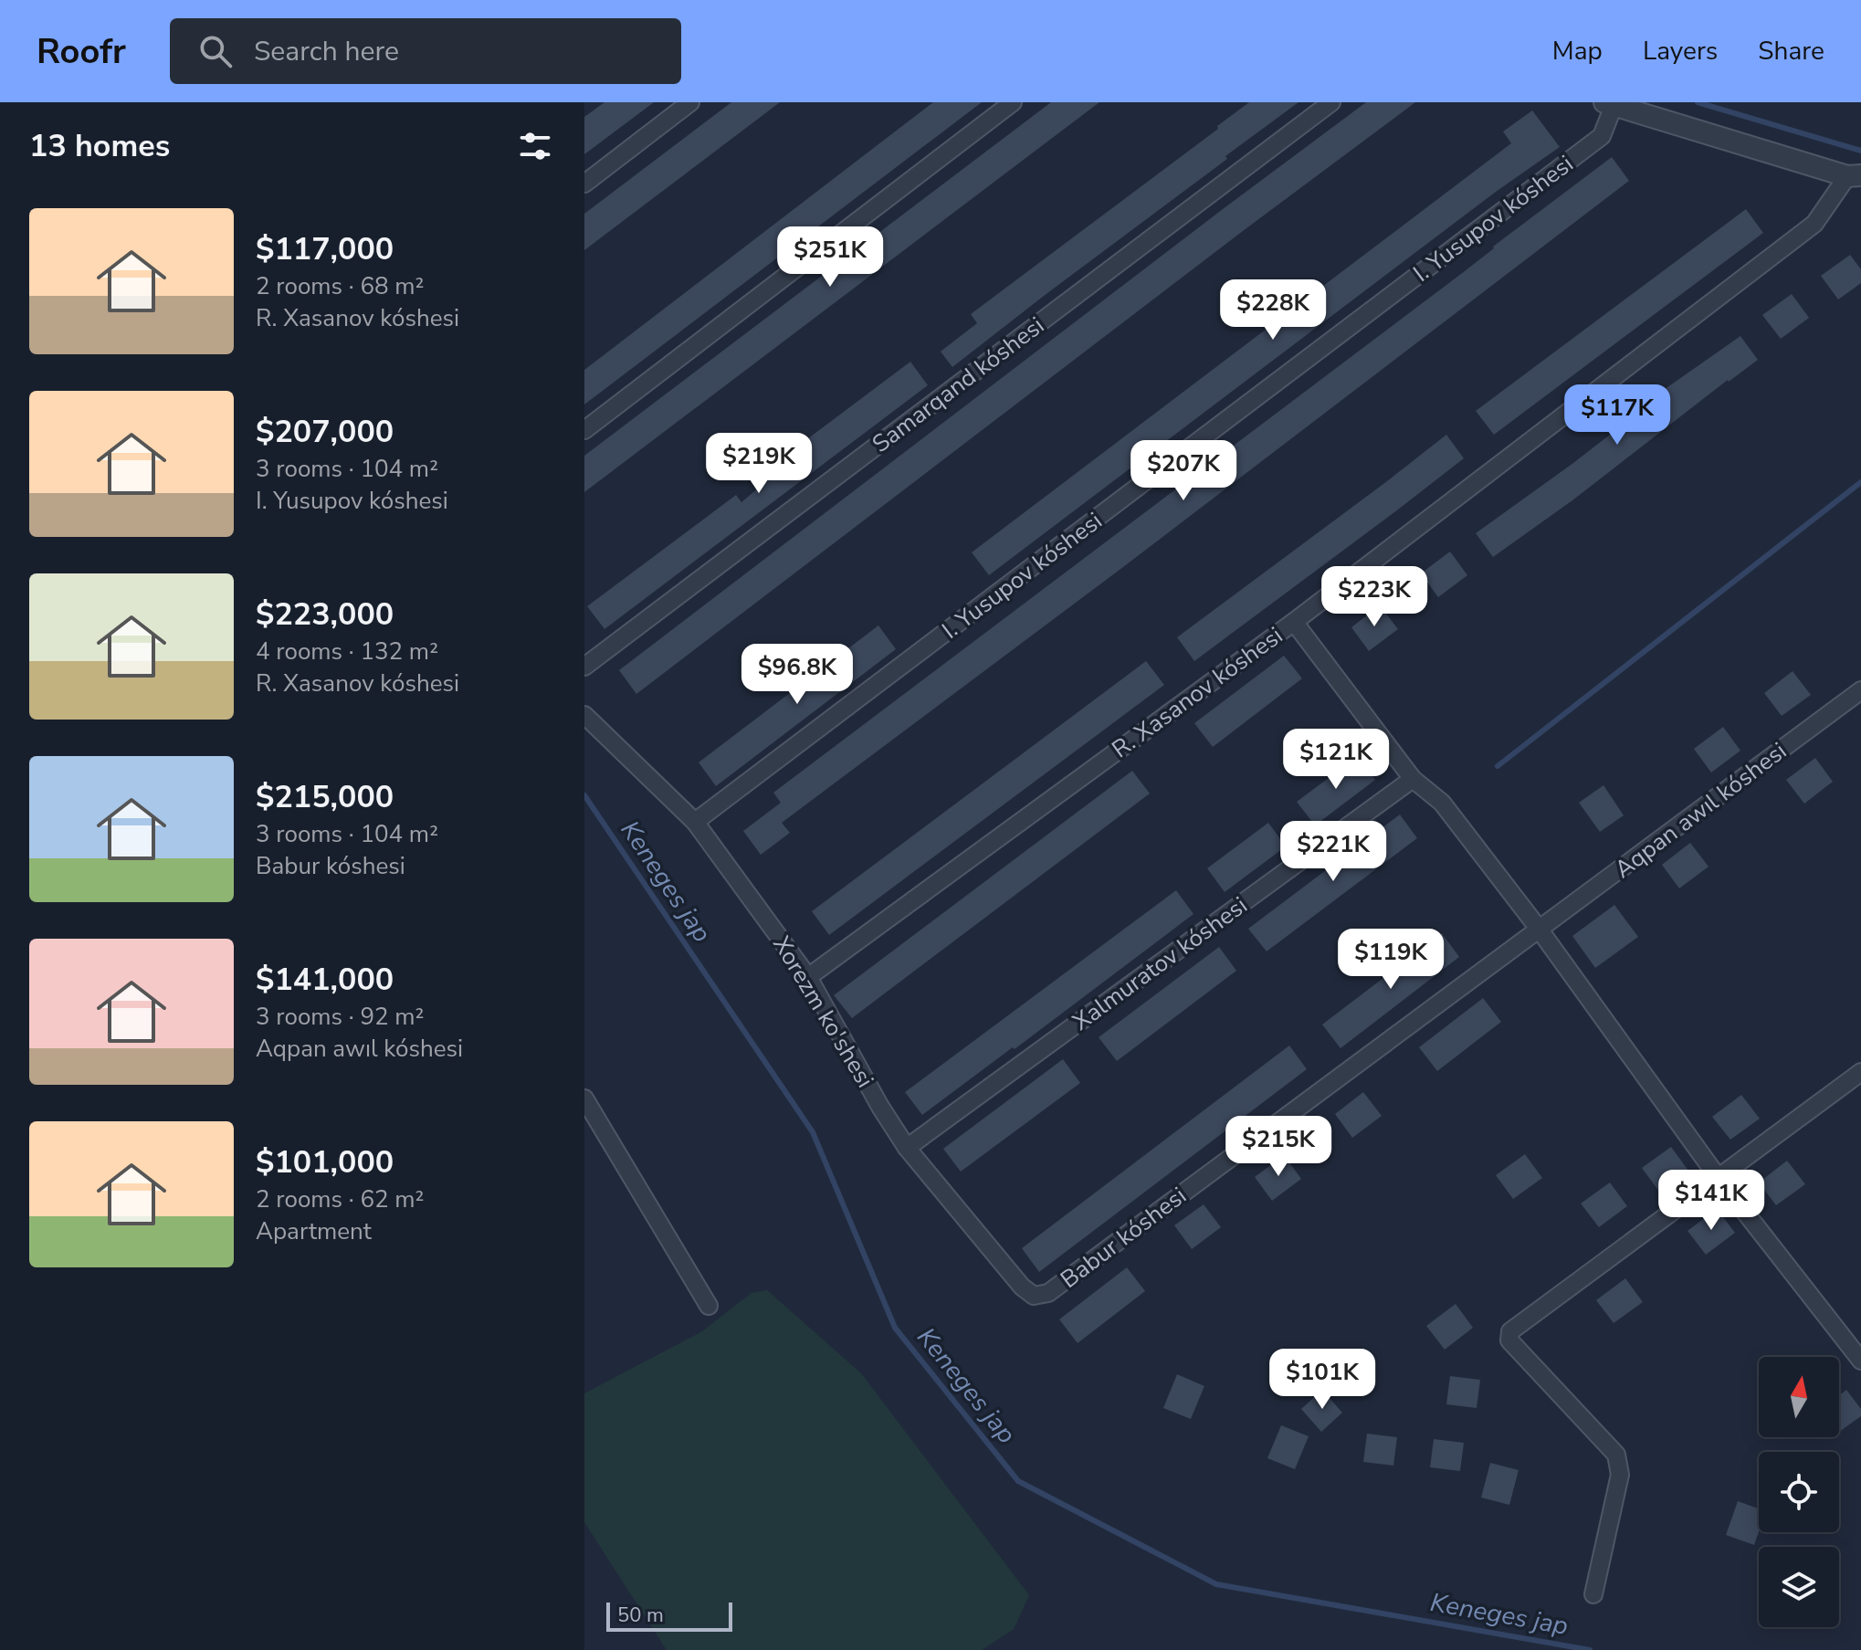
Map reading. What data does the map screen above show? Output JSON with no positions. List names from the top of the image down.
{
  "streets": {
    "street": [
      "I. Yusupov kóshesi",
      "Samarqand kóshesi",
      "R. Xasanov kóshesi",
      "Aqpan awıl kóshesi",
      "Xalmuratov kóshesi",
      "Xorezm ko'shesi",
      "Babur kóshesi"
    ]
  },
  "crossings": [
    ["I. Yusupov kóshesi", "Xorezm ko'shesi"],
    ["R. Xasanov kóshesi", "Xorezm ko'shesi"],
    ["Aqpan awıl kóshesi", "Babur kóshesi"],
    ["Xalmuratov kóshesi", "Xorezm ko'shesi"],
    ["Xorezm ko'shesi", "Babur kóshesi"]
  ],
  "water": ["Keneges jap"],
  "scale_bar": "50 m",
  "north": "top",
  "page": {
    "header": "Roofr",
    "search": "Search here",
    "nav": ["Map", "Layers", "Share"],
    "heading": "13 homes",
    "list": [
      {
        "name": "$117,000",
        "note": "2 rooms · 68 m² · R. Xasanov kóshesi"
      },
      {
        "name": "$207,000",
        "note": "3 rooms · 104 m² · I. Yusupov kóshesi"
      },
      {
        "name": "$223,000",
        "note": "4 rooms · 132 m² · R. Xasanov kóshesi"
      },
      {
        "name": "$215,000",
        "note": "3 rooms · 104 m² · Babur kóshesi"
      },
      {
        "name": "$141,000",
        "note": "3 rooms · 92 m² · Aqpan awıl kóshesi"
      },
      {
        "name": "$101,000",
        "note": "2 rooms · 62 m² · Apartment"
      }
    ],
    "price": [
      "$251K",
      "$228K",
      "$117K",
      "$219K",
      "$207K",
      "$223K",
      "$96.8K",
      "$121K",
      "$221K",
      "$119K",
      "$215K",
      "$141K",
      "$101K"
    ],
    "scale": "50 m"
  }
}
